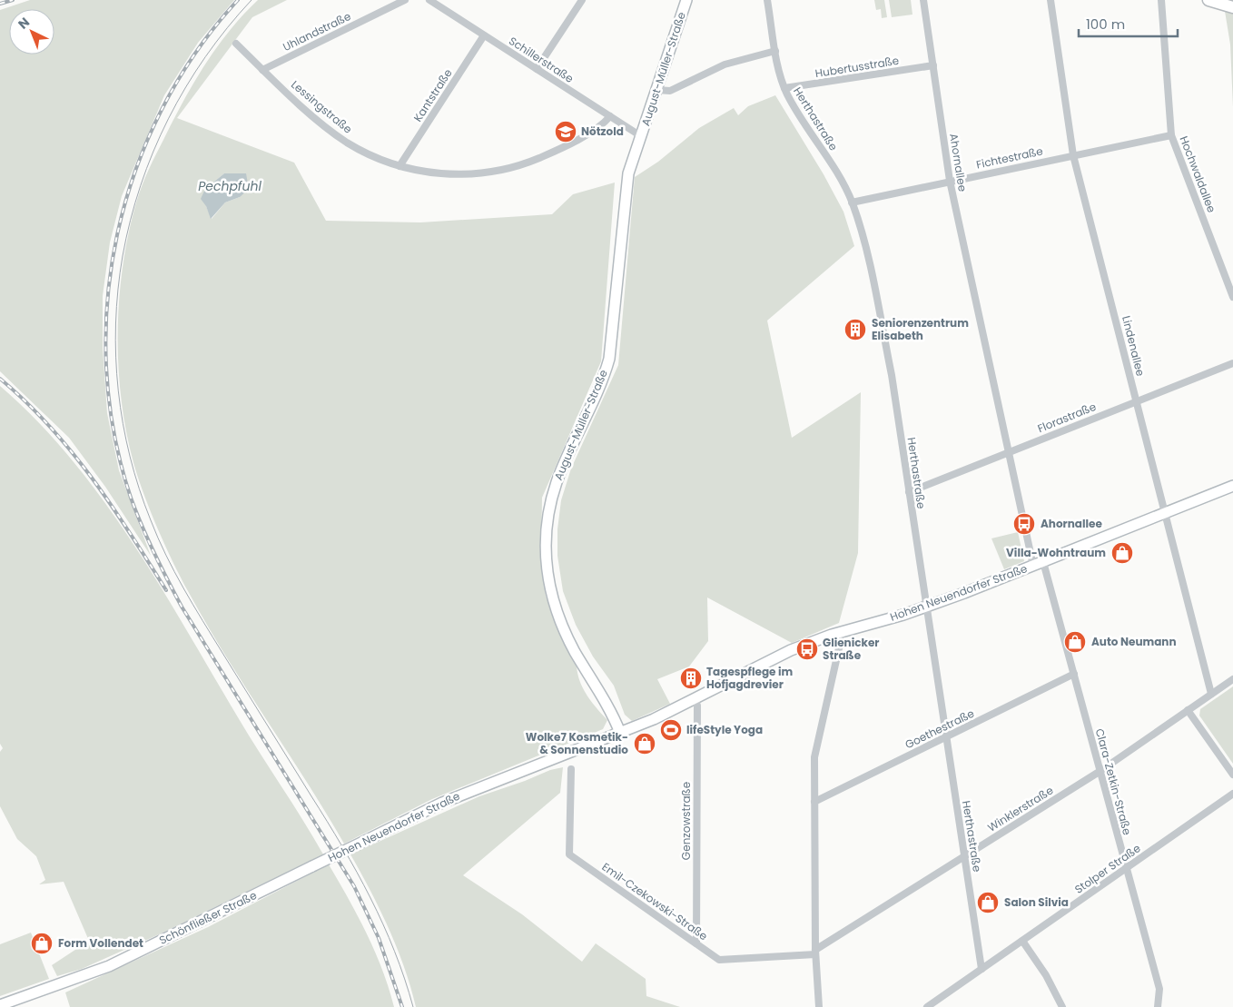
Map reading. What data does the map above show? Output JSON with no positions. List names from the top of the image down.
{
  "streets": {
    "main road": ["August-Müller-Straße", "Hohen Neuendorfer Straße", "Schönfließer Straße"],
    "street": [
      "Uhlandstraße",
      "Schillerstraße",
      "Hubertusstraße",
      "Kantstraße",
      "Lessingstraße",
      "Herthastraße",
      "Fichtestraße",
      "Ahornallee",
      "Hochwaldallee",
      "Lindenallee",
      "Florastraße",
      "Goethestraße",
      "Clara-Zetkin-Straße",
      "Winklerstraße",
      "Genzowstraße",
      "Stolper Straße",
      "Emil-Czekowski-Straße"
    ]
  },
  "crossings": [
    ["Uhlandstraße", "Lessingstraße"],
    ["Schillerstraße", "August-Müller-Straße"],
    ["Schillerstraße", "Kantstraße"],
    ["Schillerstraße", "Lessingstraße"],
    ["Hubertusstraße", "Herthastraße"],
    ["Hubertusstraße", "Ahornallee"],
    ["August-Müller-Straße", "Hohen Neuendorfer Straße"],
    ["Kantstraße", "Lessingstraße"],
    ["Herthastraße", "Fichtestraße"],
    ["Herthastraße", "Florastraße"],
    ["Herthastraße", "Hohen Neuendorfer Straße"],
    ["Herthastraße", "Goethestraße"],
    ["Herthastraße", "Winklerstraße"],
    ["Herthastraße", "Stolper Straße"],
    ["Fichtestraße", "Ahornallee"],
    ["Fichtestraße", "Hochwaldallee"],
    ["Fichtestraße", "Lindenallee"],
    ["Ahornallee", "Florastraße"],
    ["Ahornallee", "Hohen Neuendorfer Straße"],
    ["Ahornallee", "Clara-Zetkin-Straße"],
    ["Lindenallee", "Florastraße"],
    ["Lindenallee", "Hohen Neuendorfer Straße"],
    ["Lindenallee", "Winklerstraße"],
    ["Hohen Neuendorfer Straße", "Clara-Zetkin-Straße"],
    ["Hohen Neuendorfer Straße", "Genzowstraße"],
    ["Hohen Neuendorfer Straße", "Schönfließer Straße"],
    ["Goethestraße", "Clara-Zetkin-Straße"],
    ["Clara-Zetkin-Straße", "Winklerstraße"],
    ["Clara-Zetkin-Straße", "Stolper Straße"],
    ["Winklerstraße", "Emil-Czekowski-Straße"],
    ["Genzowstraße", "Emil-Czekowski-Straße"]
  ],
  "water": ["Pechpfuhl"],
  "places": {
    "school or university": ["Nötzold"],
    "building": ["Seniorenzentrum Elisabeth", "Tagespflege im Hofjagdrevier"],
    "bus stop": ["Ahornallee", "Glienicker Straße"],
    "shop": [
      "Villa-Wohntraum",
      "Auto Neumann",
      "Wolke7 Kosmetik- & Sonnenstudio",
      "Salon Silvia",
      "Form Vollendet"
    ],
    "sports": ["lifeStyle Yoga"]
  },
  "scale_bar": "100 m",
  "north": "top left"
}
